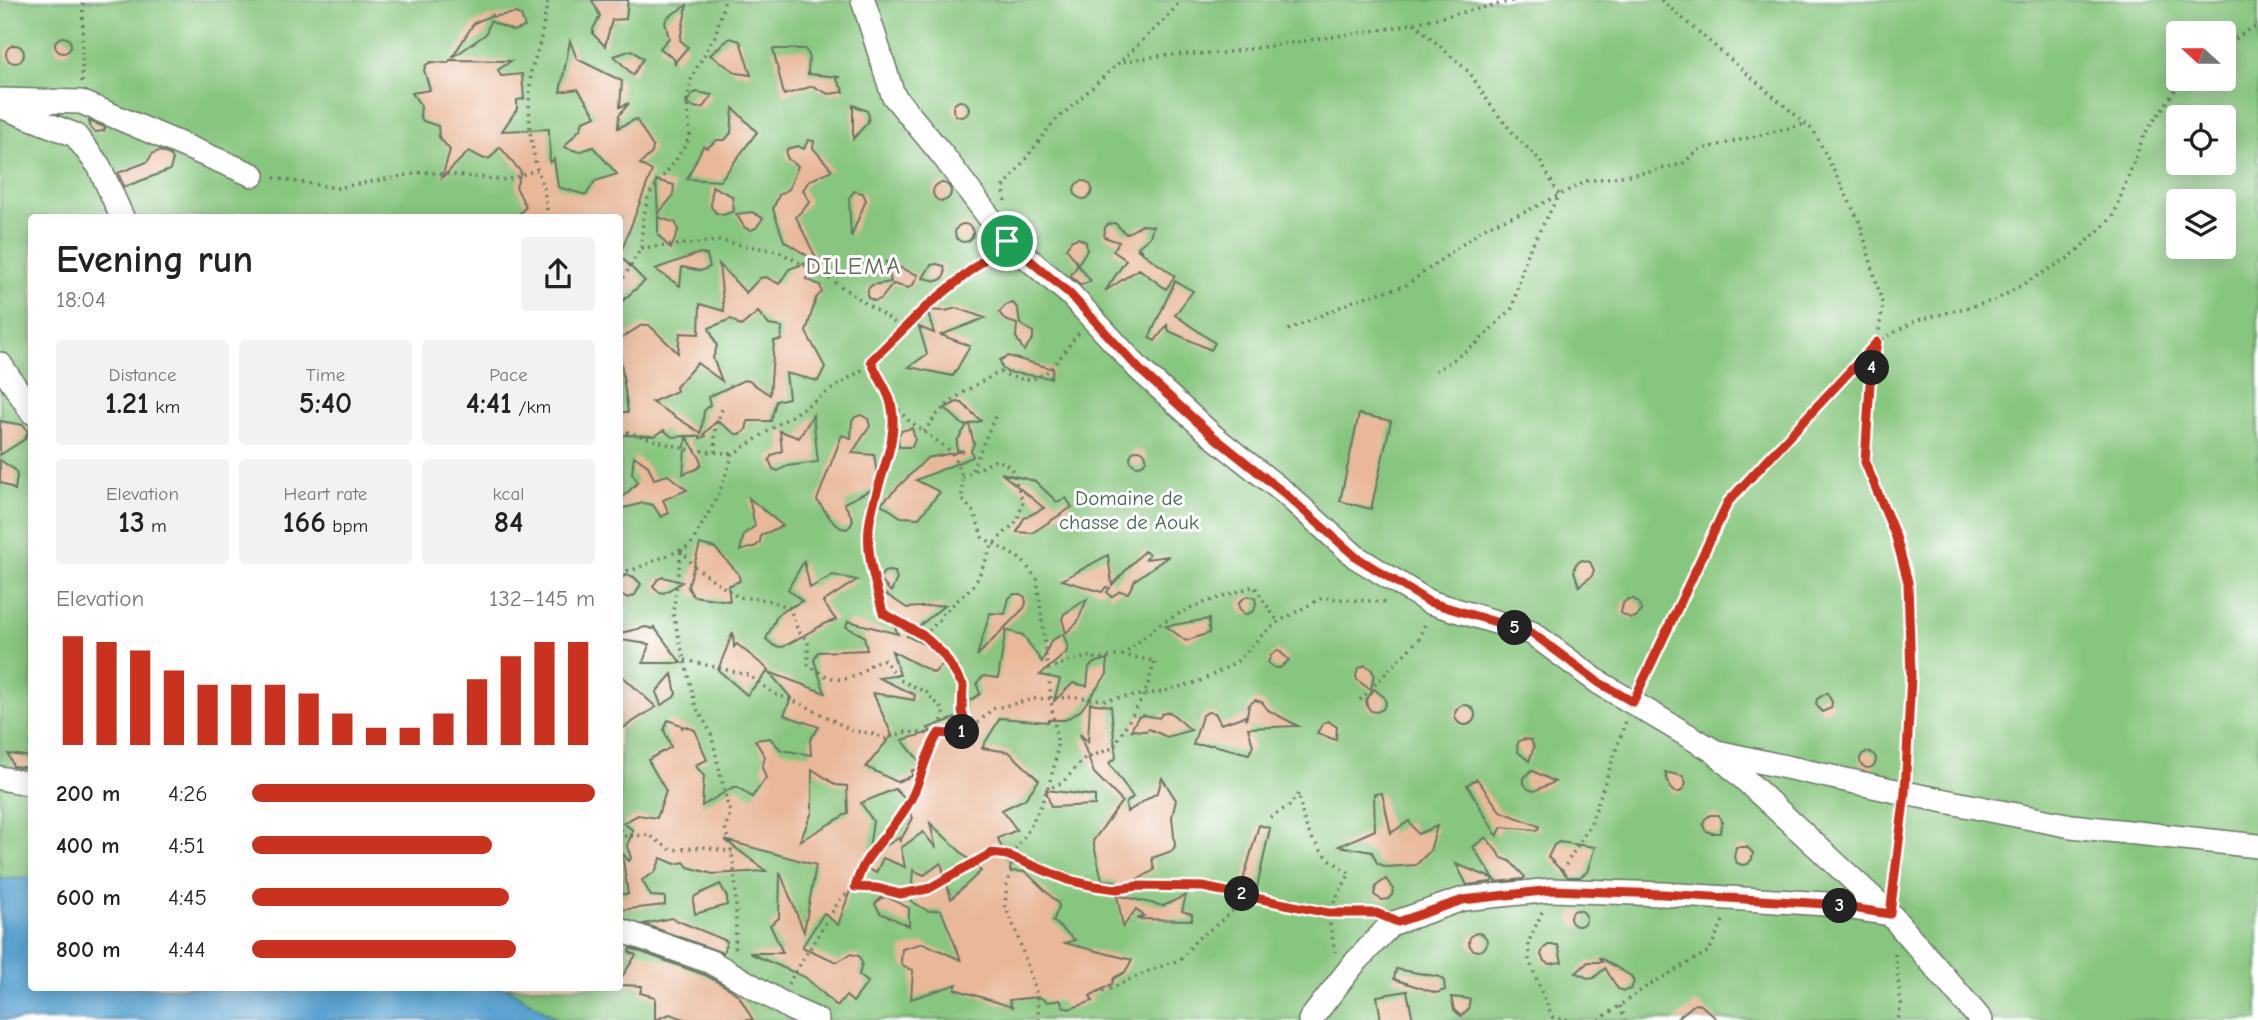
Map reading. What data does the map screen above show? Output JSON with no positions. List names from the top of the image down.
{
  "districts": ["DILEMA"],
  "parks": ["Domaine de chasse de Aouk"],
  "north": "left",
  "page": {
    "heading": ["Evening run", "18:04"],
    "stats": [
      ["Distance", "1.21 km"],
      ["Time", "5:40"],
      ["Pace", "4:41 /km"],
      ["Elevation", "13 m"],
      ["Heart rate", "166 bpm"],
      ["kcal", "84"]
    ],
    "pins": [
      "4",
      "5",
      "1",
      "2",
      "3"
    ],
    "chart": ["Elevation", "132–145 m"],
    "list": [
      {
        "name": "200 m",
        "note": "4:26"
      },
      {
        "name": "400 m",
        "note": "4:51"
      },
      {
        "name": "600 m",
        "note": "4:45"
      },
      {
        "name": "800 m",
        "note": "4:44"
      }
    ]
  }
}
